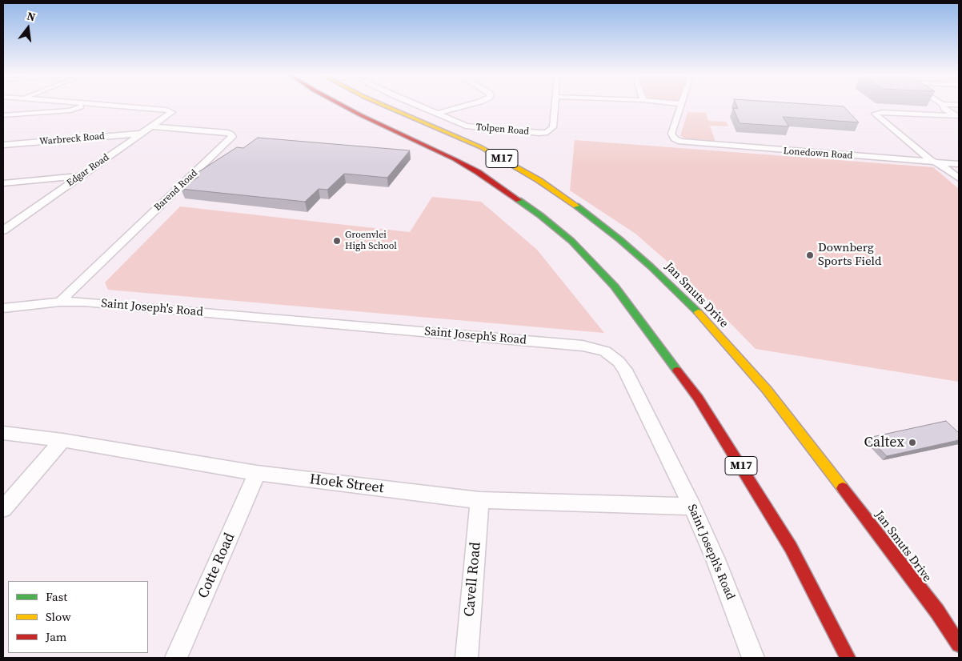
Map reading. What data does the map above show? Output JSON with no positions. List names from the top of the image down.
{
  "streets": {
    "main road": ["M17", "Jan Smuts Drive"],
    "street": [
      "Tolpen Road",
      "Warbreck Road",
      "Lonedown Road",
      "Edgar Road",
      "Barend Road",
      "Saint Joseph's Road",
      "Hoek Street",
      "Cotte Road",
      "Cavell Road"
    ]
  },
  "crossings": [
    ["Warbreck Road", "Edgar Road"],
    ["Edgar Road", "Barend Road"],
    ["Barend Road", "Saint Joseph's Road"],
    ["Saint Joseph's Road", "Hoek Street"],
    ["Hoek Street", "Cotte Road"],
    ["Hoek Street", "Cavell Road"]
  ],
  "places": ["Groenvlei High School", "Downberg Sports Field", "Caltex"],
  "legend": ["Fast", "Slow", "Jam"],
  "north": "top"
}
